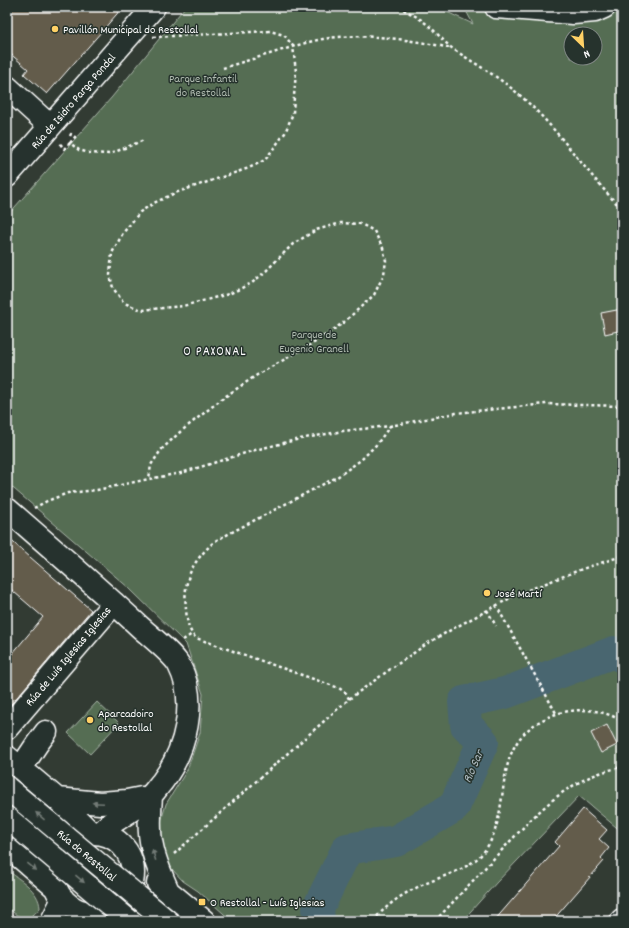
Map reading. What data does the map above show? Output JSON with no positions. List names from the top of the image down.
{
  "streets": {
    "street": ["Rúa de Isidro Parga Pondal", "Rúa de Luís Iglesias Iglesias", "Rúa do Restollal"]
  },
  "crossings": [
    ["Rúa de Luís Iglesias Iglesias", "Rúa do Restollal"]
  ],
  "districts": ["O PAXONAL"],
  "water": ["Río Sar"],
  "parks": ["Parque Infantil do Restollal", "Parque de Eugenio Granell"],
  "places": {
    "other": ["Pavillón Municipal do Restollal", "José Martí", "Aparcadoiro do Restollal"],
    "transit": ["O Restollal - Luís Iglesias"]
  },
  "north": "bottom right"
}
